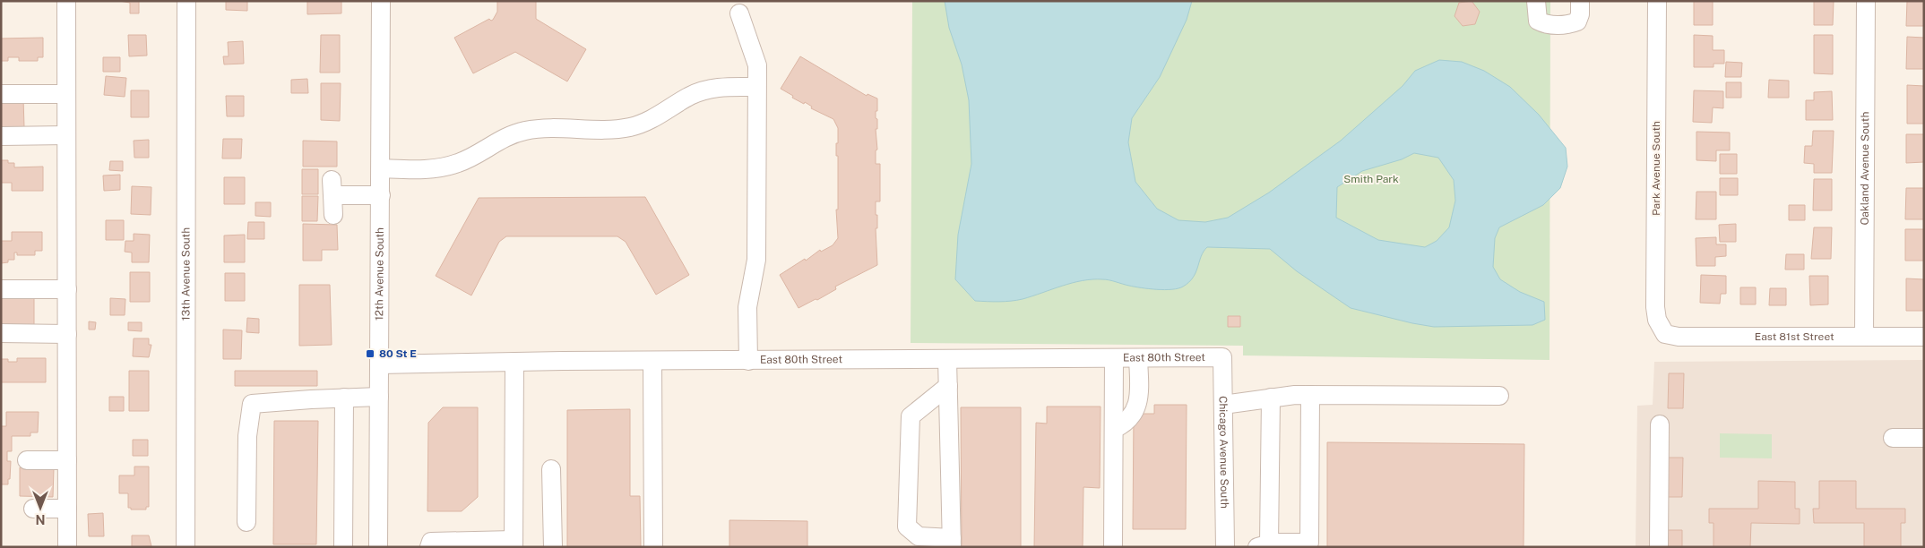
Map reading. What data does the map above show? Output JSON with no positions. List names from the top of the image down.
{
  "streets": {
    "street": [
      "Park Avenue South",
      "Oakland Avenue South",
      "13th Avenue South",
      "12th Avenue South",
      "East 81st Street",
      "East 80th Street",
      "Chicago Avenue South"
    ]
  },
  "crossings": [
    ["Park Avenue South", "East 81st Street"],
    ["Oakland Avenue South", "East 81st Street"],
    ["12th Avenue South", "East 80th Street"],
    ["East 80th Street", "Chicago Avenue South"]
  ],
  "parks": ["Smith Park"],
  "places": {
    "transit": ["80 St E"]
  },
  "north": "bottom"
}
